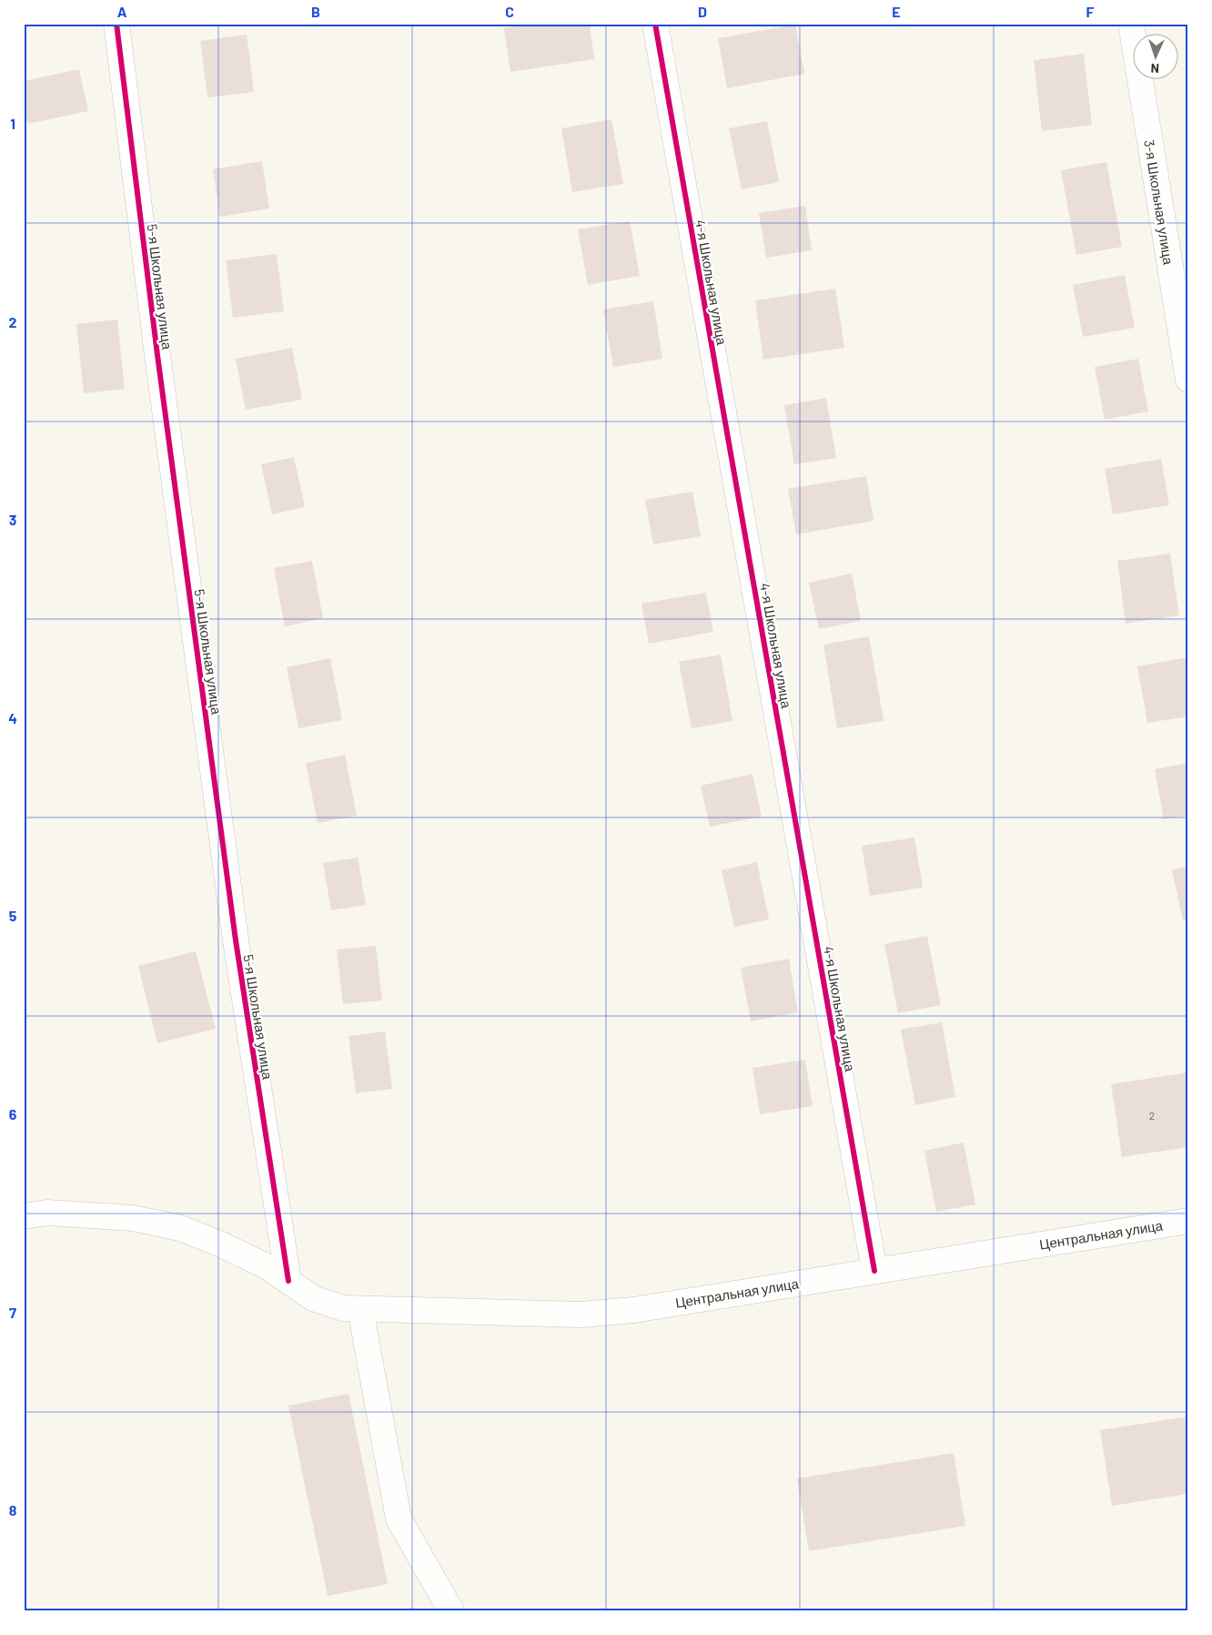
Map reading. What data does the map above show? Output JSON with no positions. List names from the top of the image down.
{
  "streets": {
    "street": [
      "3-я Школьная улица",
      "4-я Школьная улица",
      "5-я Школьная улица",
      "Центральная улица"
    ]
  },
  "crossings": [
    ["4-я Школьная улица", "Центральная улица"],
    ["5-я Школьная улица", "Центральная улица"]
  ],
  "house_numbers": ["2"],
  "north": "bottom",
  "grid": {
    "columns": [
      "A",
      "B",
      "C",
      "D",
      "E",
      "F"
    ],
    "rows": [
      "1",
      "2",
      "3",
      "4",
      "5",
      "6",
      "7",
      "8"
    ]
  }
}
